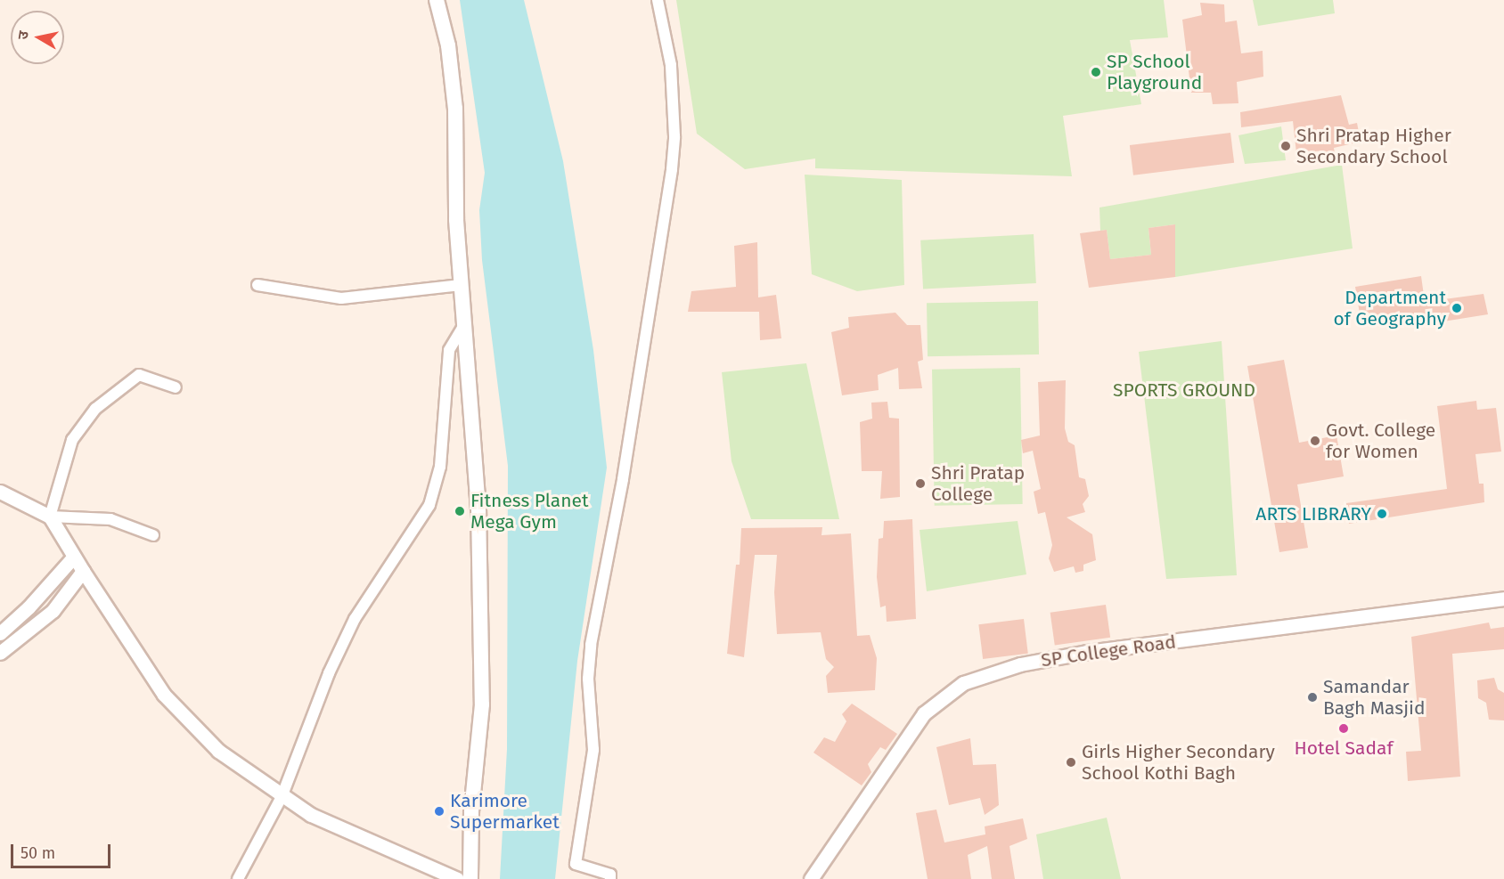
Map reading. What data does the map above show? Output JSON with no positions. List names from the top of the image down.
{
  "streets": {
    "street": ["SP College Road"]
  },
  "parks": ["SPORTS GROUND"],
  "places": [
    "SP School Playground",
    "Shri Pratap Higher Secondary School",
    "Department of Geography",
    "Govt. College for Women",
    "Shri Pratap College",
    "Fitness Planet Mega Gym",
    "ARTS LIBRARY",
    "Samandar Bagh Masjid",
    "Hotel Sadaf",
    "Girls Higher Secondary School Kothi Bagh",
    "Karimore Supermarket"
  ],
  "scale_bar": "50 m",
  "north": "left"
}
